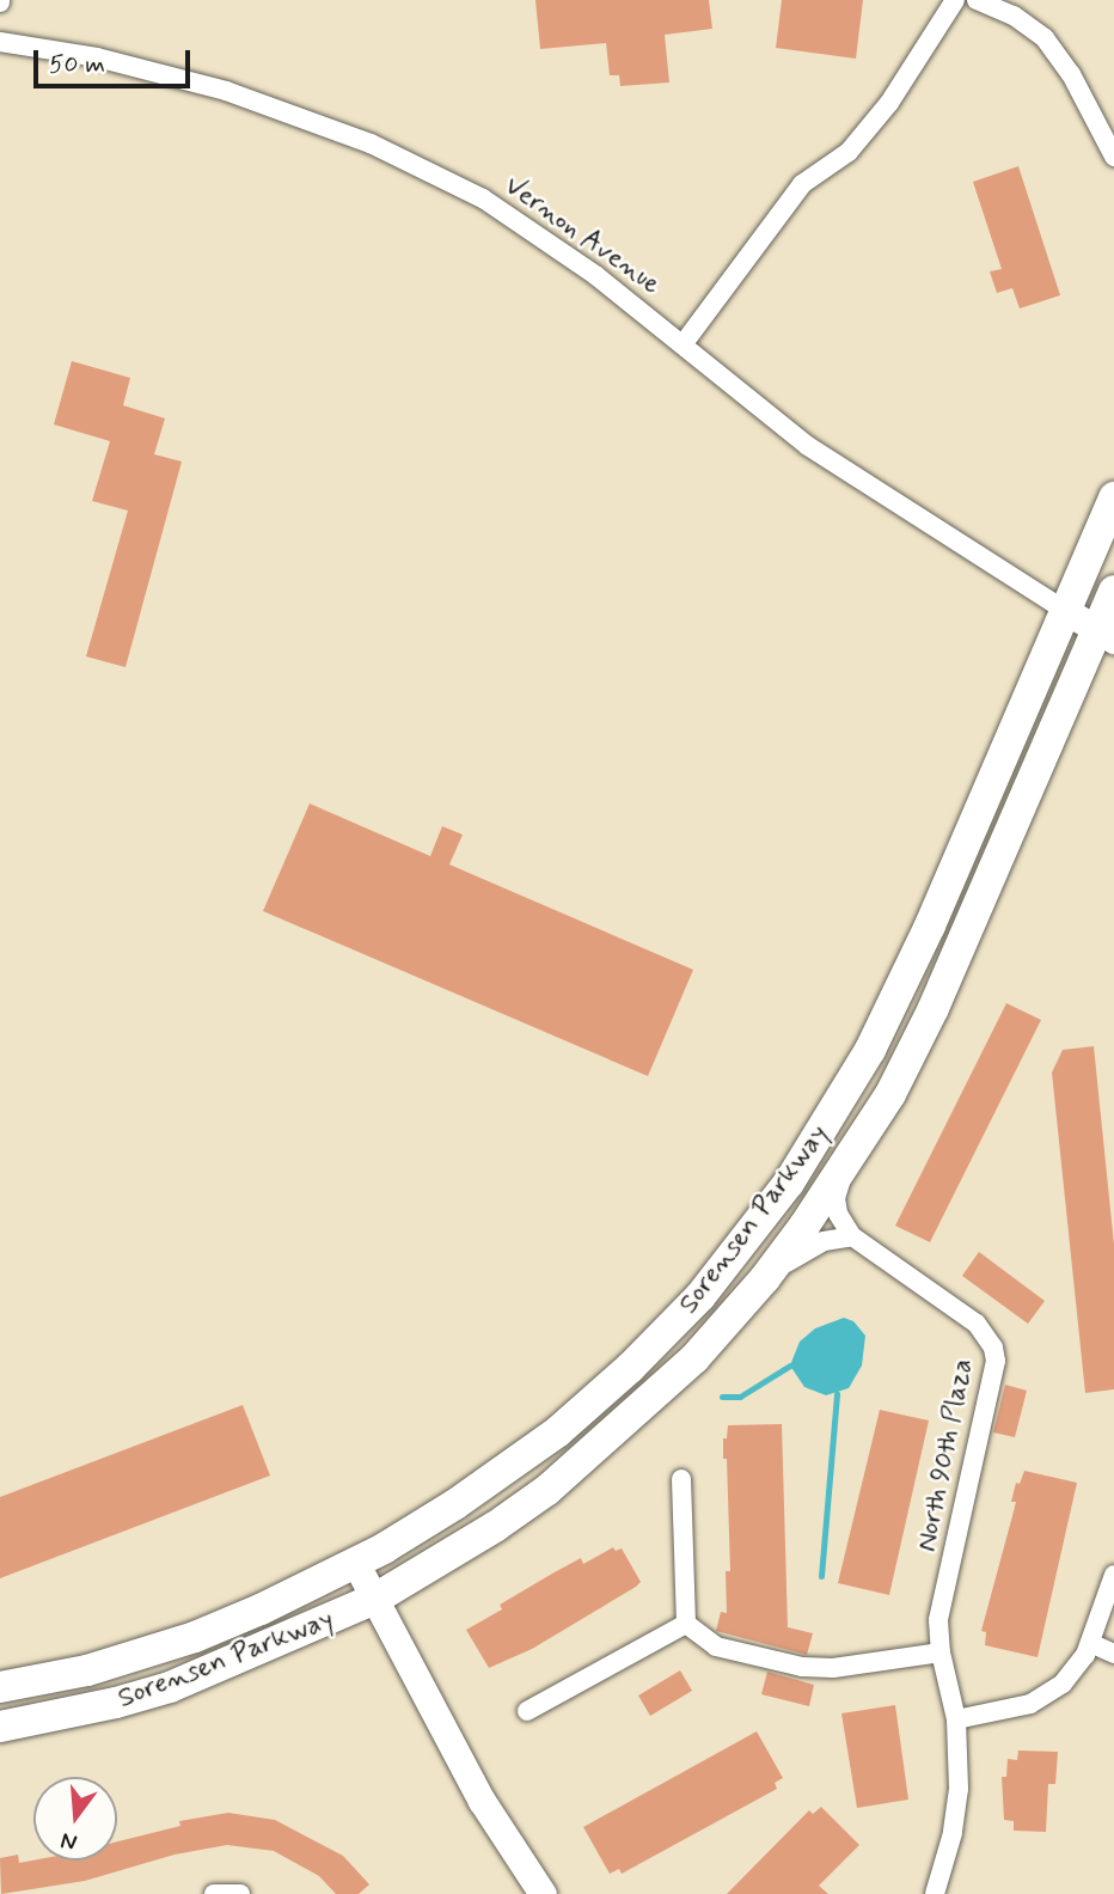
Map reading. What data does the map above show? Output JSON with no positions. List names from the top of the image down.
{
  "streets": {
    "main road": ["Sorensen Parkway"],
    "street": ["Vernon Avenue", "North 90th Plaza"]
  },
  "crossings": [
    ["Vernon Avenue", "Sorensen Parkway"]
  ],
  "scale_bar": "50 m",
  "north": "bottom"
}
